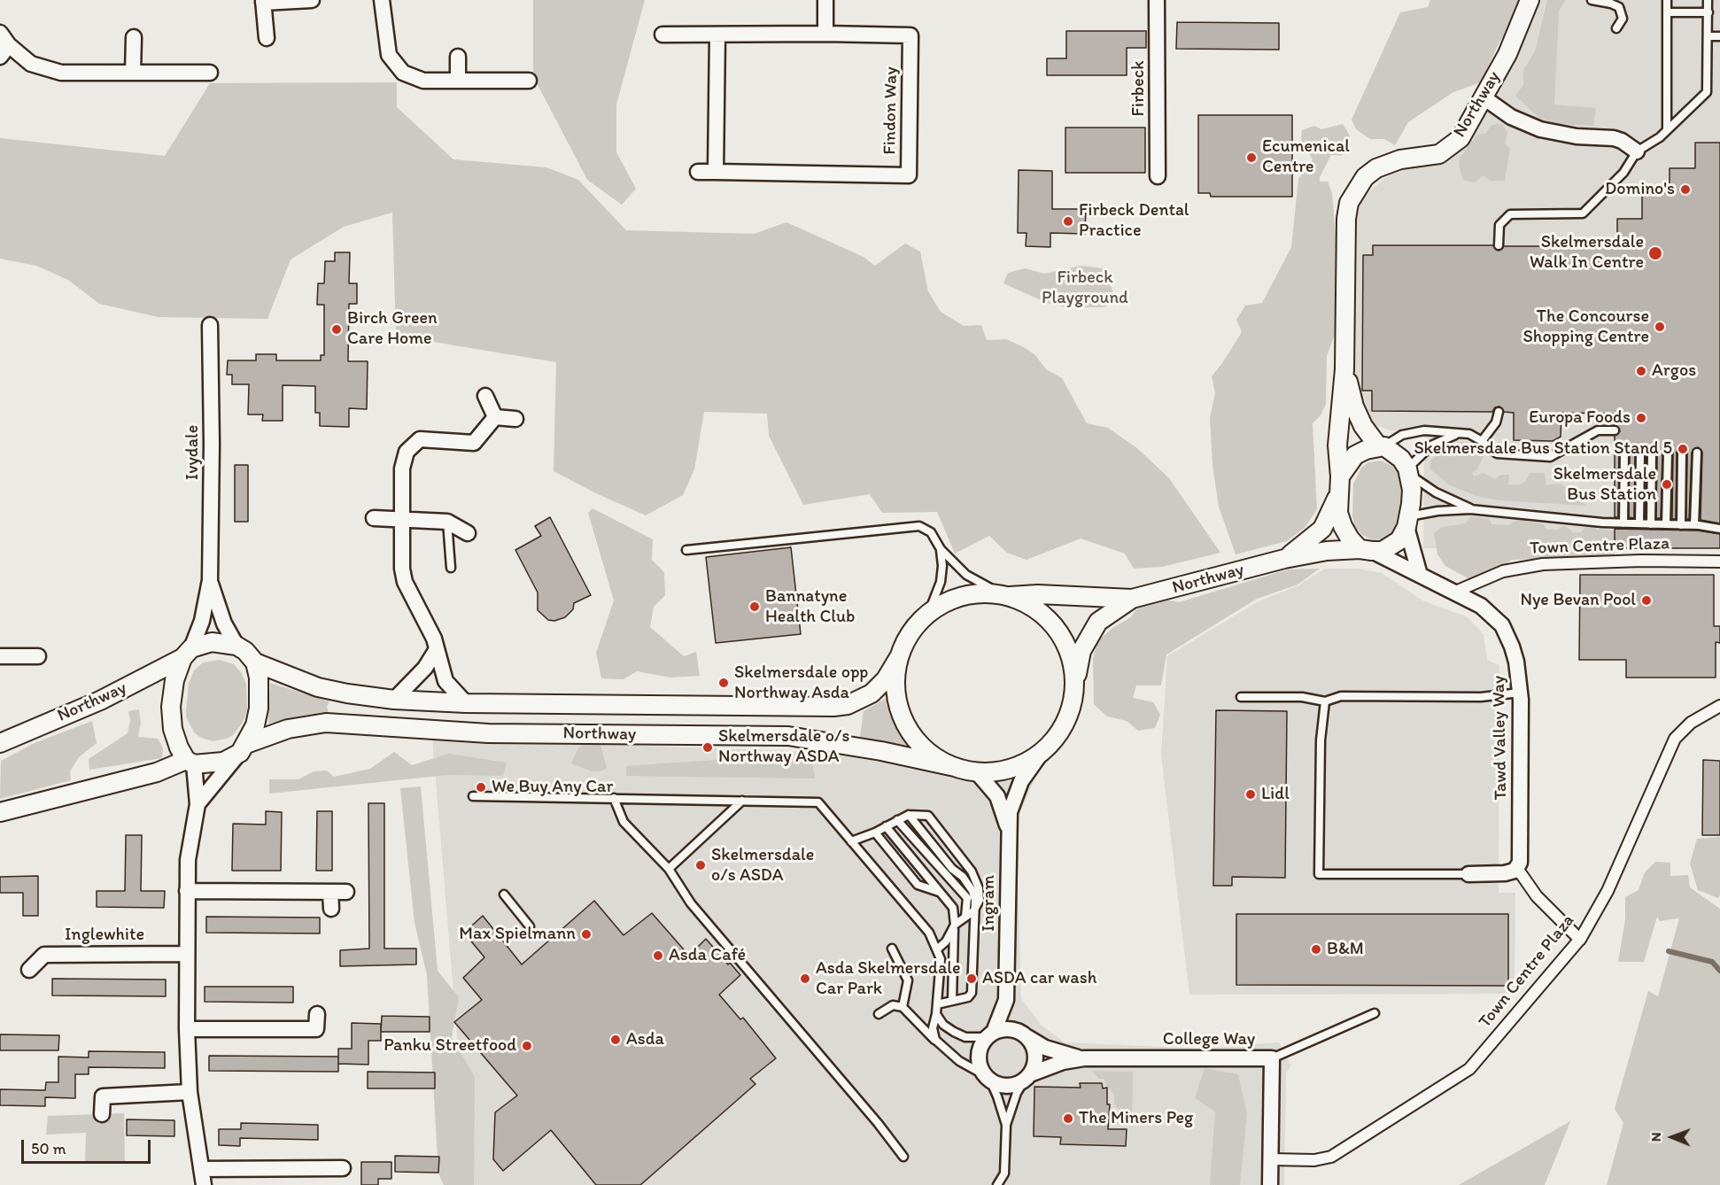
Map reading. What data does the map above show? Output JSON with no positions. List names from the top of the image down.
{
  "streets": {
    "street": [
      "Firbeck",
      "Northway",
      "Findon Way",
      "Ivydale",
      "Town Centre Plaza",
      "Tawd Valley Way",
      "Ingram",
      "Inglewhite",
      "College Way"
    ]
  },
  "crossings": [
    ["Northway", "Ivydale"],
    ["Northway", "Tawd Valley Way"],
    ["Northway", "Ingram"],
    ["Town Centre Plaza", "Tawd Valley Way"],
    ["Town Centre Plaza", "College Way"],
    ["Ingram", "College Way"]
  ],
  "parks": ["Firbeck Playground"],
  "places": [
    "Ecumenical Centre",
    "Domino's",
    "Firbeck Dental Practice",
    "Skelmersdale Walk In Centre",
    "The Concourse Shopping Centre",
    "Birch Green Care Home",
    "Argos",
    "Europa Foods",
    "Skelmersdale Bus Station Stand 5",
    "Skelmersdale Bus Station",
    "Nye Bevan Pool",
    "Bannatyne Health Club",
    "Skelmersdale opp Northway Asda",
    "Skelmersdale o/s Northway ASDA",
    "We Buy Any Car",
    "Lidl",
    "Skelmersdale o/s ASDA",
    "Max Spielmann",
    "B&M",
    "Asda Café",
    "Asda Skelmersdale Car Park",
    "ASDA car wash",
    "Asda",
    "Panku Streetfood",
    "The Miners Peg"
  ],
  "scale_bar": "50 m",
  "north": "left"
}
